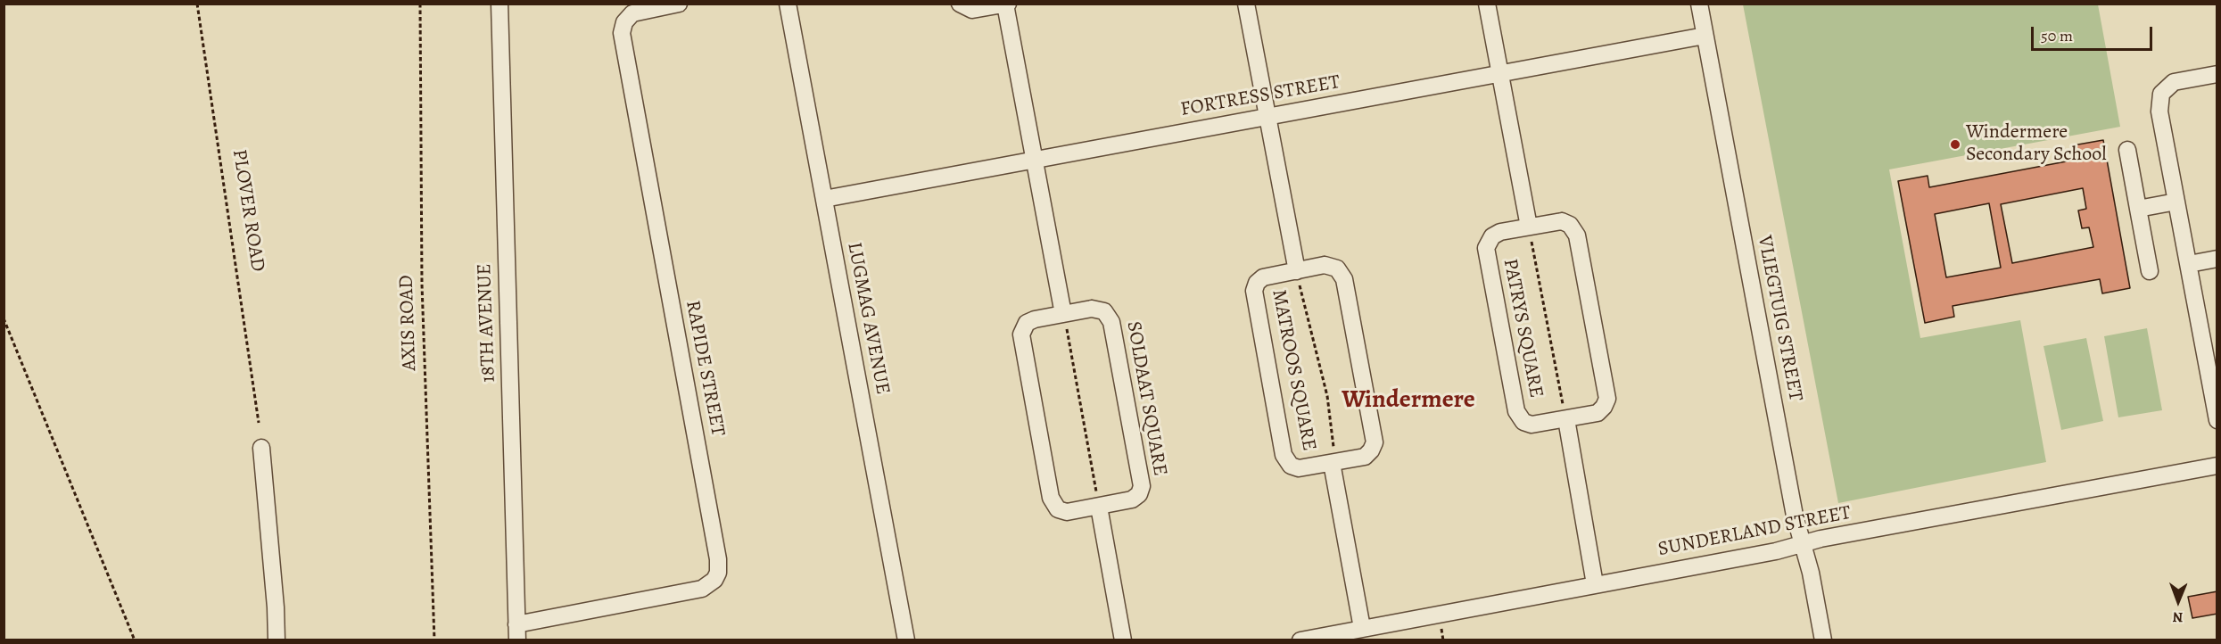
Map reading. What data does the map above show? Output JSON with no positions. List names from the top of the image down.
{
  "streets": {
    "street": [
      "FORTRESS STREET",
      "LUGMAG AVENUE",
      "VLIEGTUIG STREET",
      "18TH AVENUE",
      "PATRYS SQUARE",
      "RAPIDE STREET",
      "MATROOS SQUARE",
      "SOLDAAT SQUARE",
      "SUNDERLAND STREET"
    ],
    "path": ["PLOVER ROAD", "AXIS ROAD"]
  },
  "crossings": [
    ["FORTRESS STREET", "LUGMAG AVENUE"],
    ["FORTRESS STREET", "VLIEGTUIG STREET"],
    ["FORTRESS STREET", "MATROOS SQUARE"],
    ["VLIEGTUIG STREET", "SUNDERLAND STREET"],
    ["18TH AVENUE", "RAPIDE STREET"],
    ["MATROOS SQUARE", "SUNDERLAND STREET"]
  ],
  "districts": ["Windermere"],
  "places": ["Windermere Secondary School"],
  "scale_bar": "50 m",
  "north": "bottom"
}
